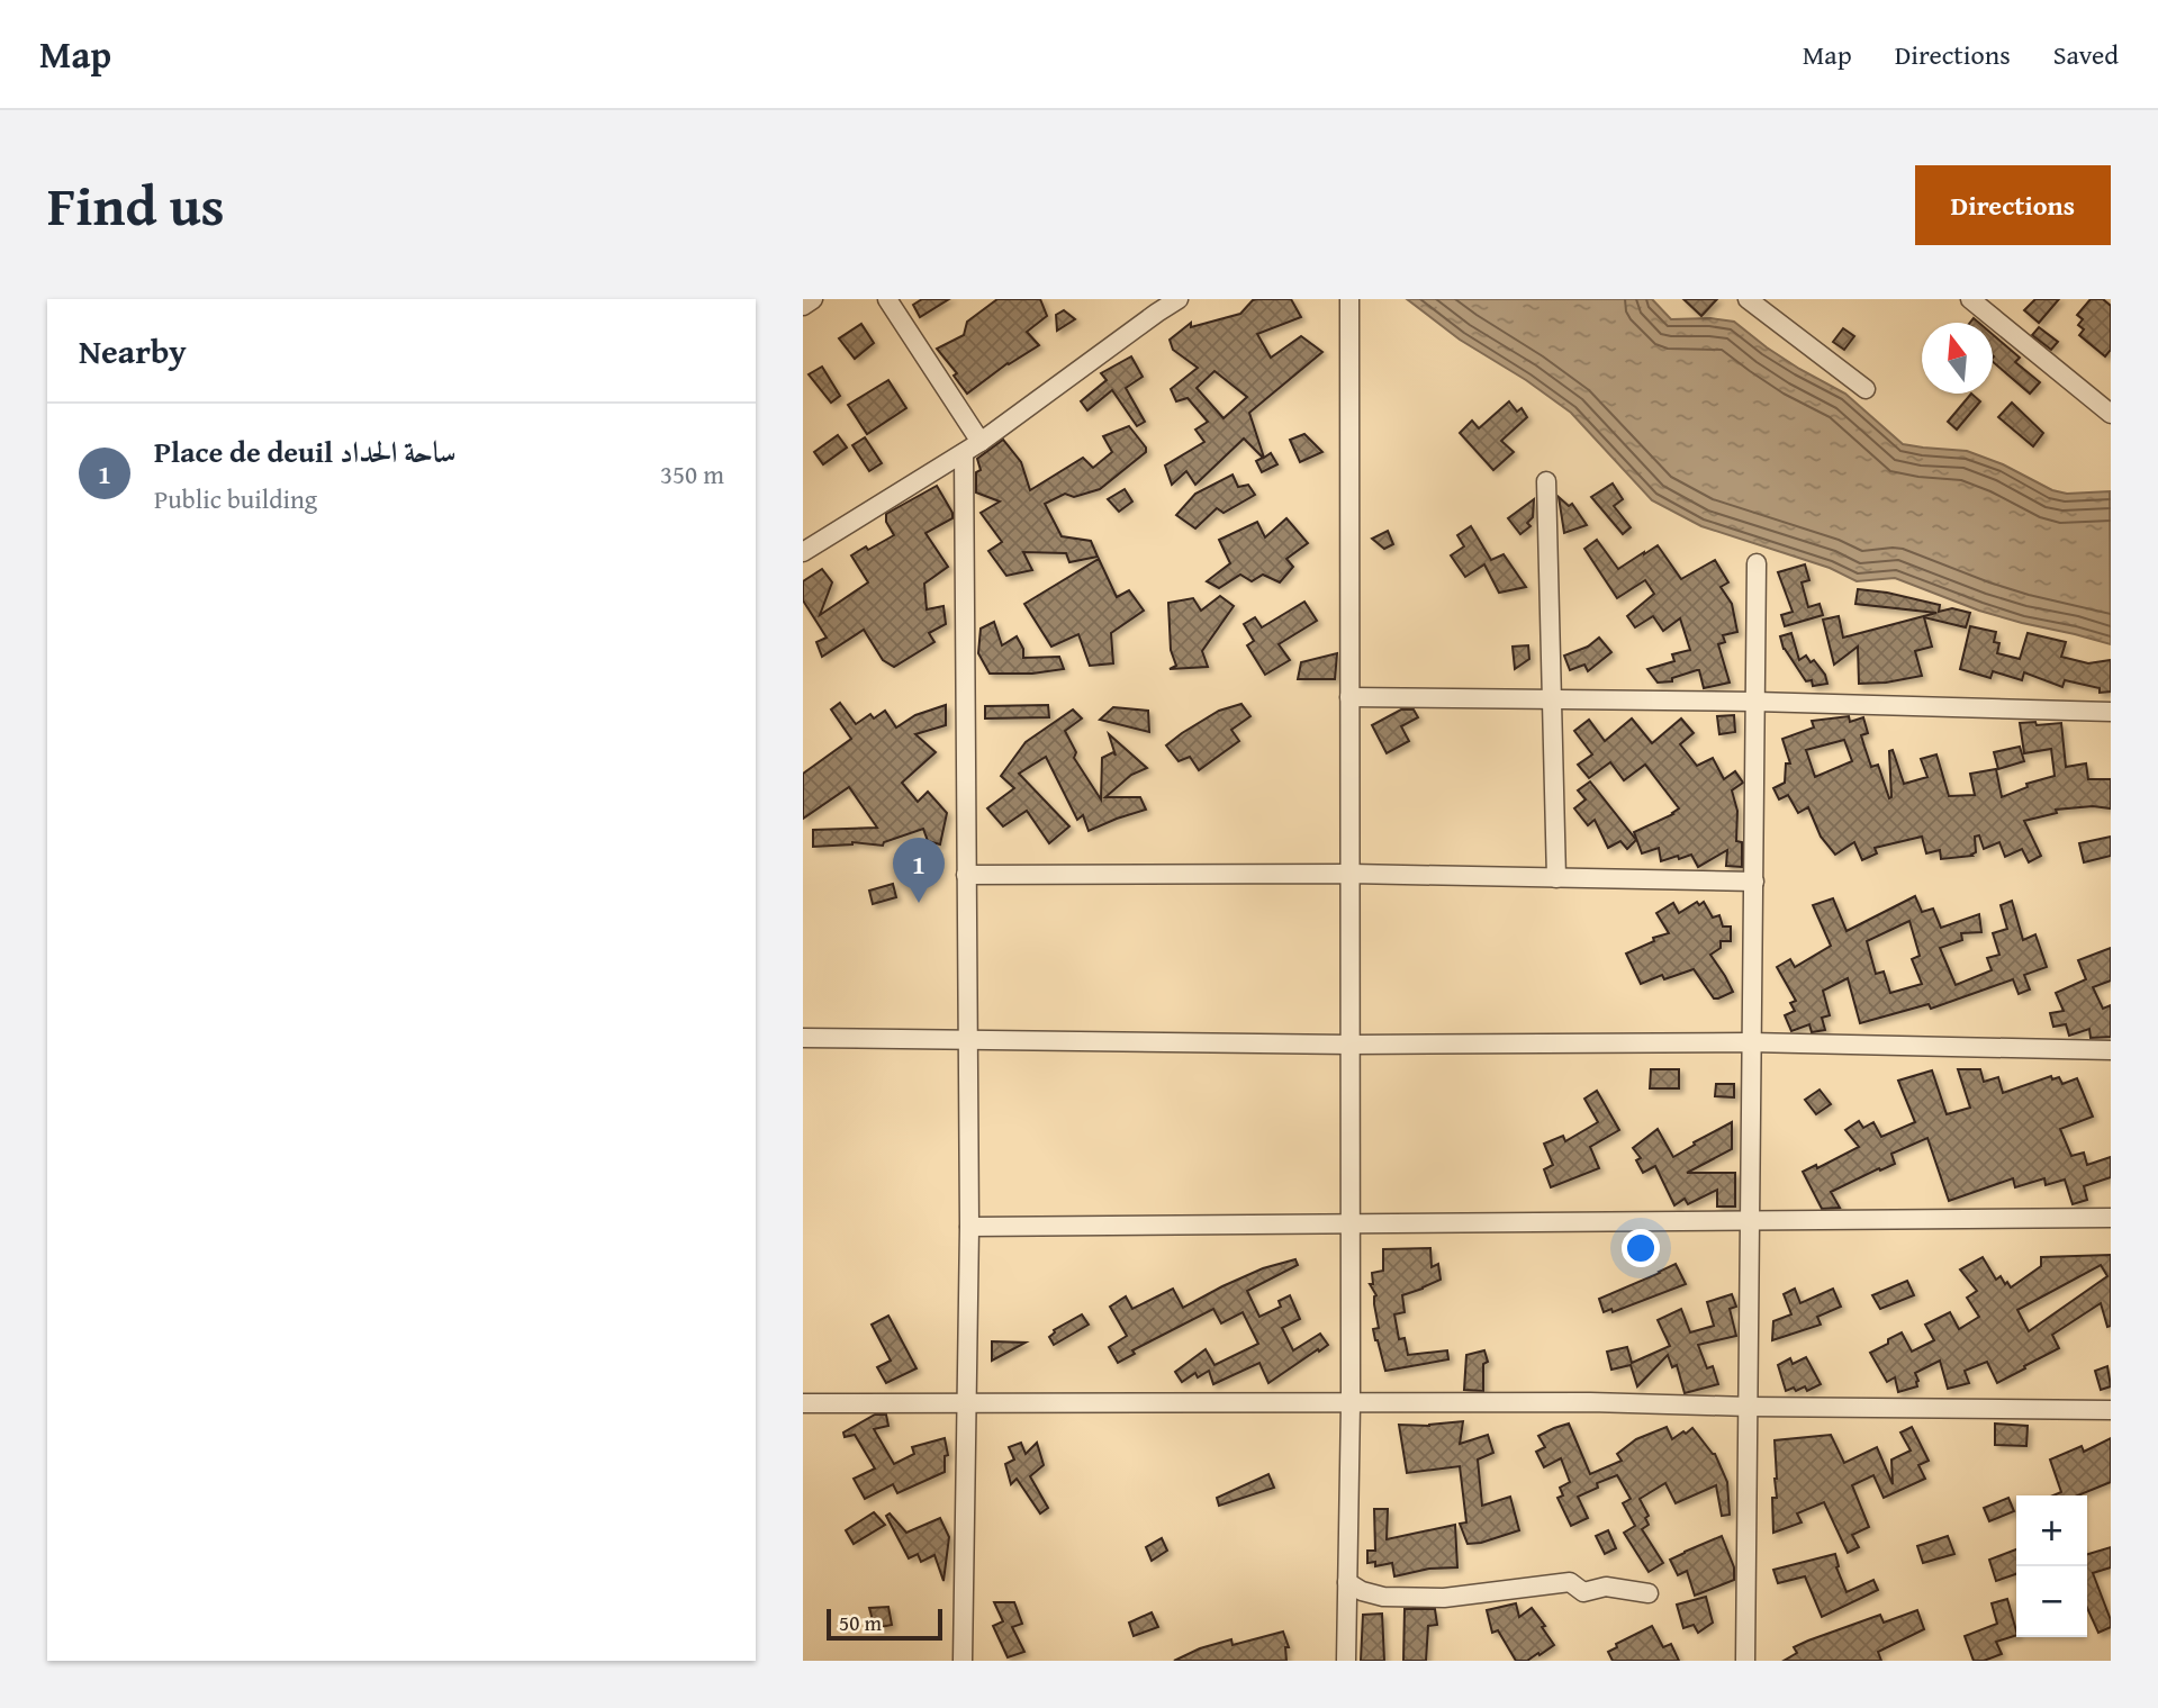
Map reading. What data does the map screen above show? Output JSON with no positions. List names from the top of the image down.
{
  "scale_bar": "50 m",
  "north": "top",
  "page": {
    "header": "Map",
    "nav": ["Map", "Directions", "Saved"],
    "title": "Find us",
    "buttons": "Directions",
    "heading": "Nearby",
    "list": [
      {
        "mark": "1",
        "name": "Place de deuil ساحة الحداد",
        "note": "Public building",
        "value": "350 m"
      }
    ],
    "pins": "1",
    "map_buttons": ["+", "−"],
    "scale": "50 m"
  }
}
